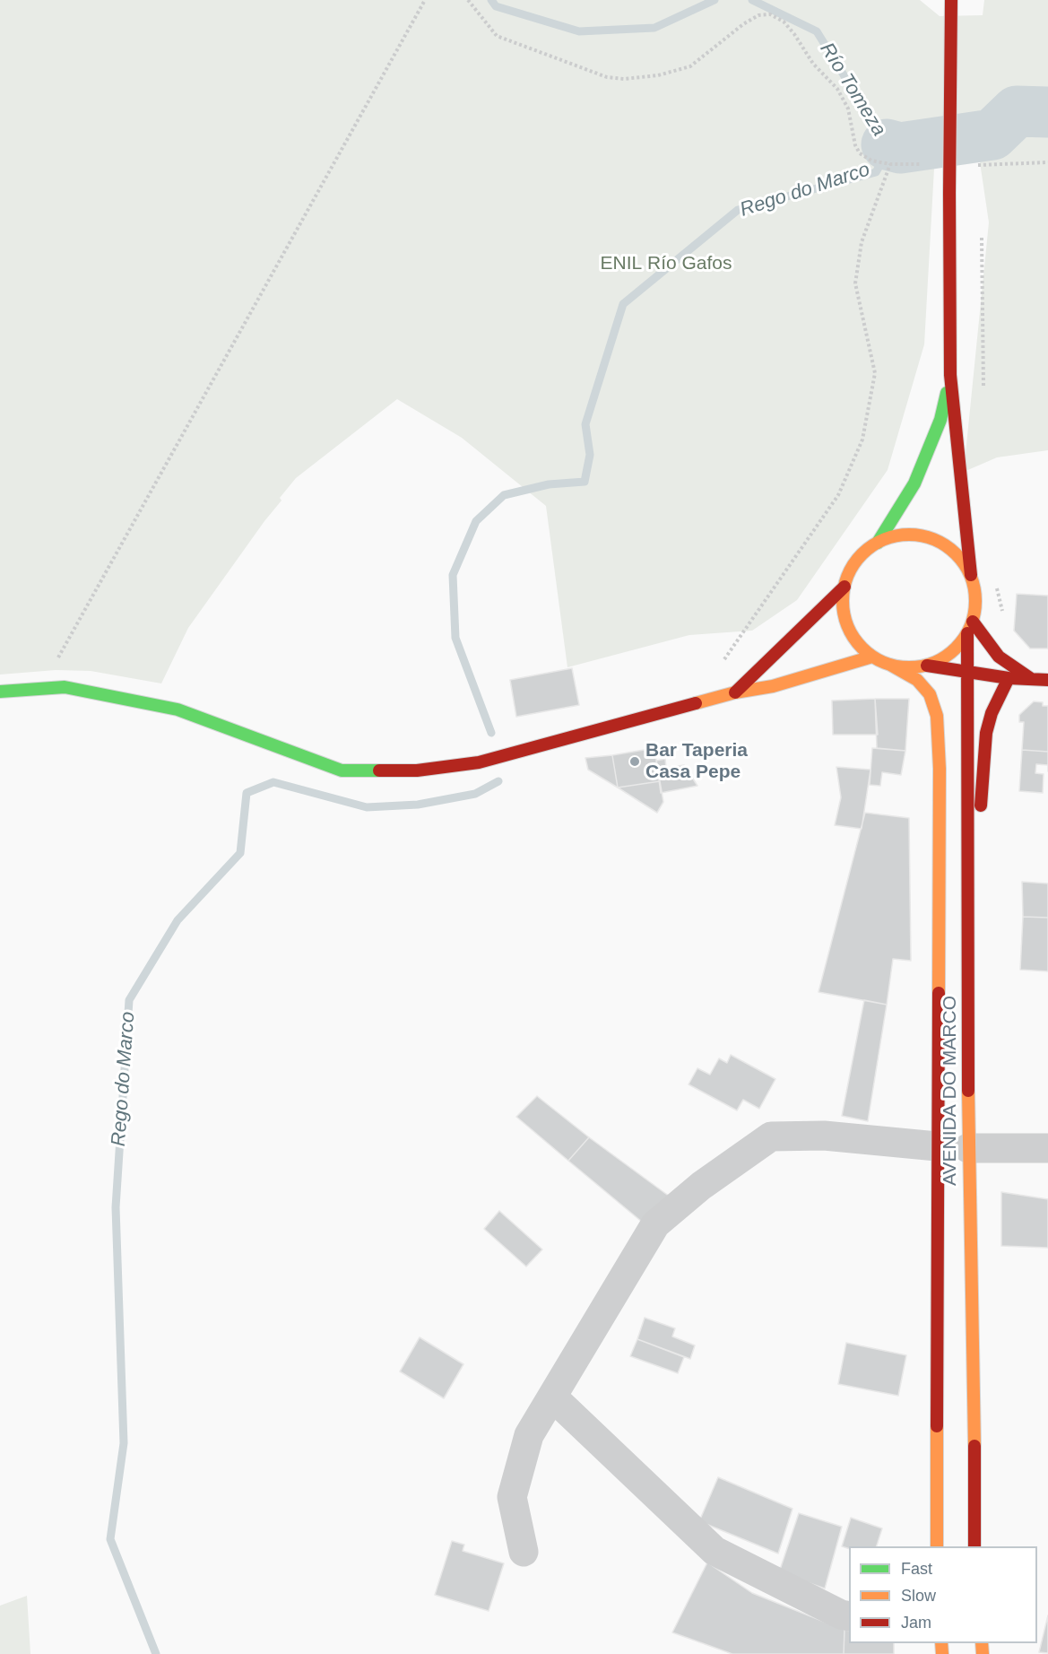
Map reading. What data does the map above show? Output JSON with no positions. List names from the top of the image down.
{
  "streets": {
    "main road": ["AVENIDA DO MARCO"]
  },
  "water": ["Río Tomeza", "Rego do Marco"],
  "parks": ["ENIL Río Gafos"],
  "places": ["Bar Taperia Casa Pepe"],
  "legend": ["Fast", "Slow", "Jam"]
}
